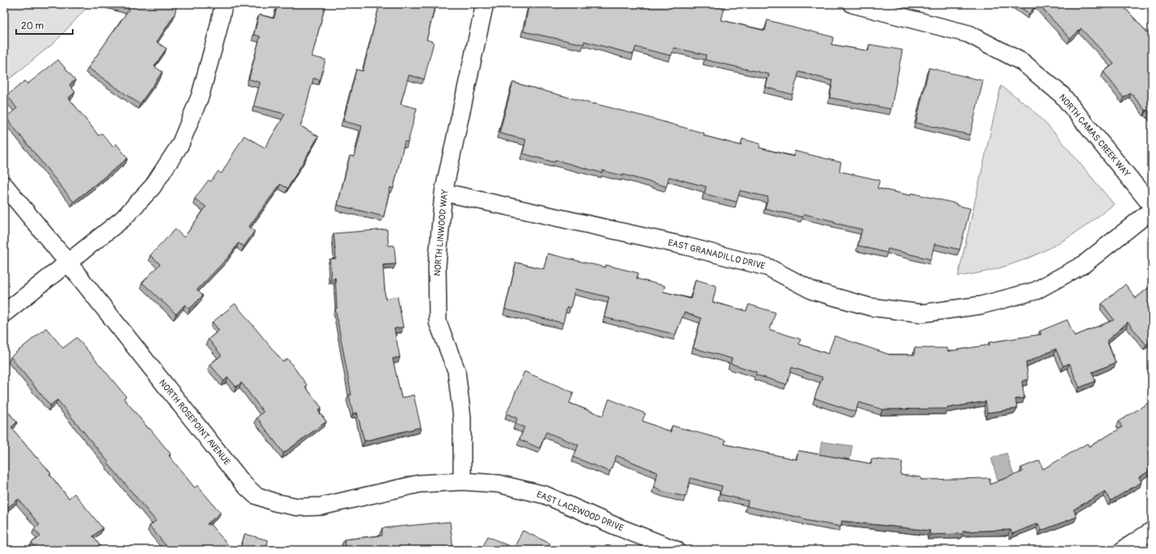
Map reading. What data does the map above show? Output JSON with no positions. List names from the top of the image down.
{
  "streets": {
    "street": [
      "NORTH CAMAS CREEK WAY",
      "NORTH LINWOOD WAY",
      "EAST GRANADILLO DRIVE",
      "NORTH ROSEPOINT AVENUE",
      "EAST LACEWOOD DRIVE"
    ]
  },
  "crossings": [
    ["NORTH LINWOOD WAY", "EAST GRANADILLO DRIVE"],
    ["NORTH LINWOOD WAY", "NORTH ROSEPOINT AVENUE"],
    ["NORTH LINWOOD WAY", "EAST LACEWOOD DRIVE"],
    ["NORTH ROSEPOINT AVENUE", "EAST LACEWOOD DRIVE"]
  ],
  "scale_bar": "20 m"
}
